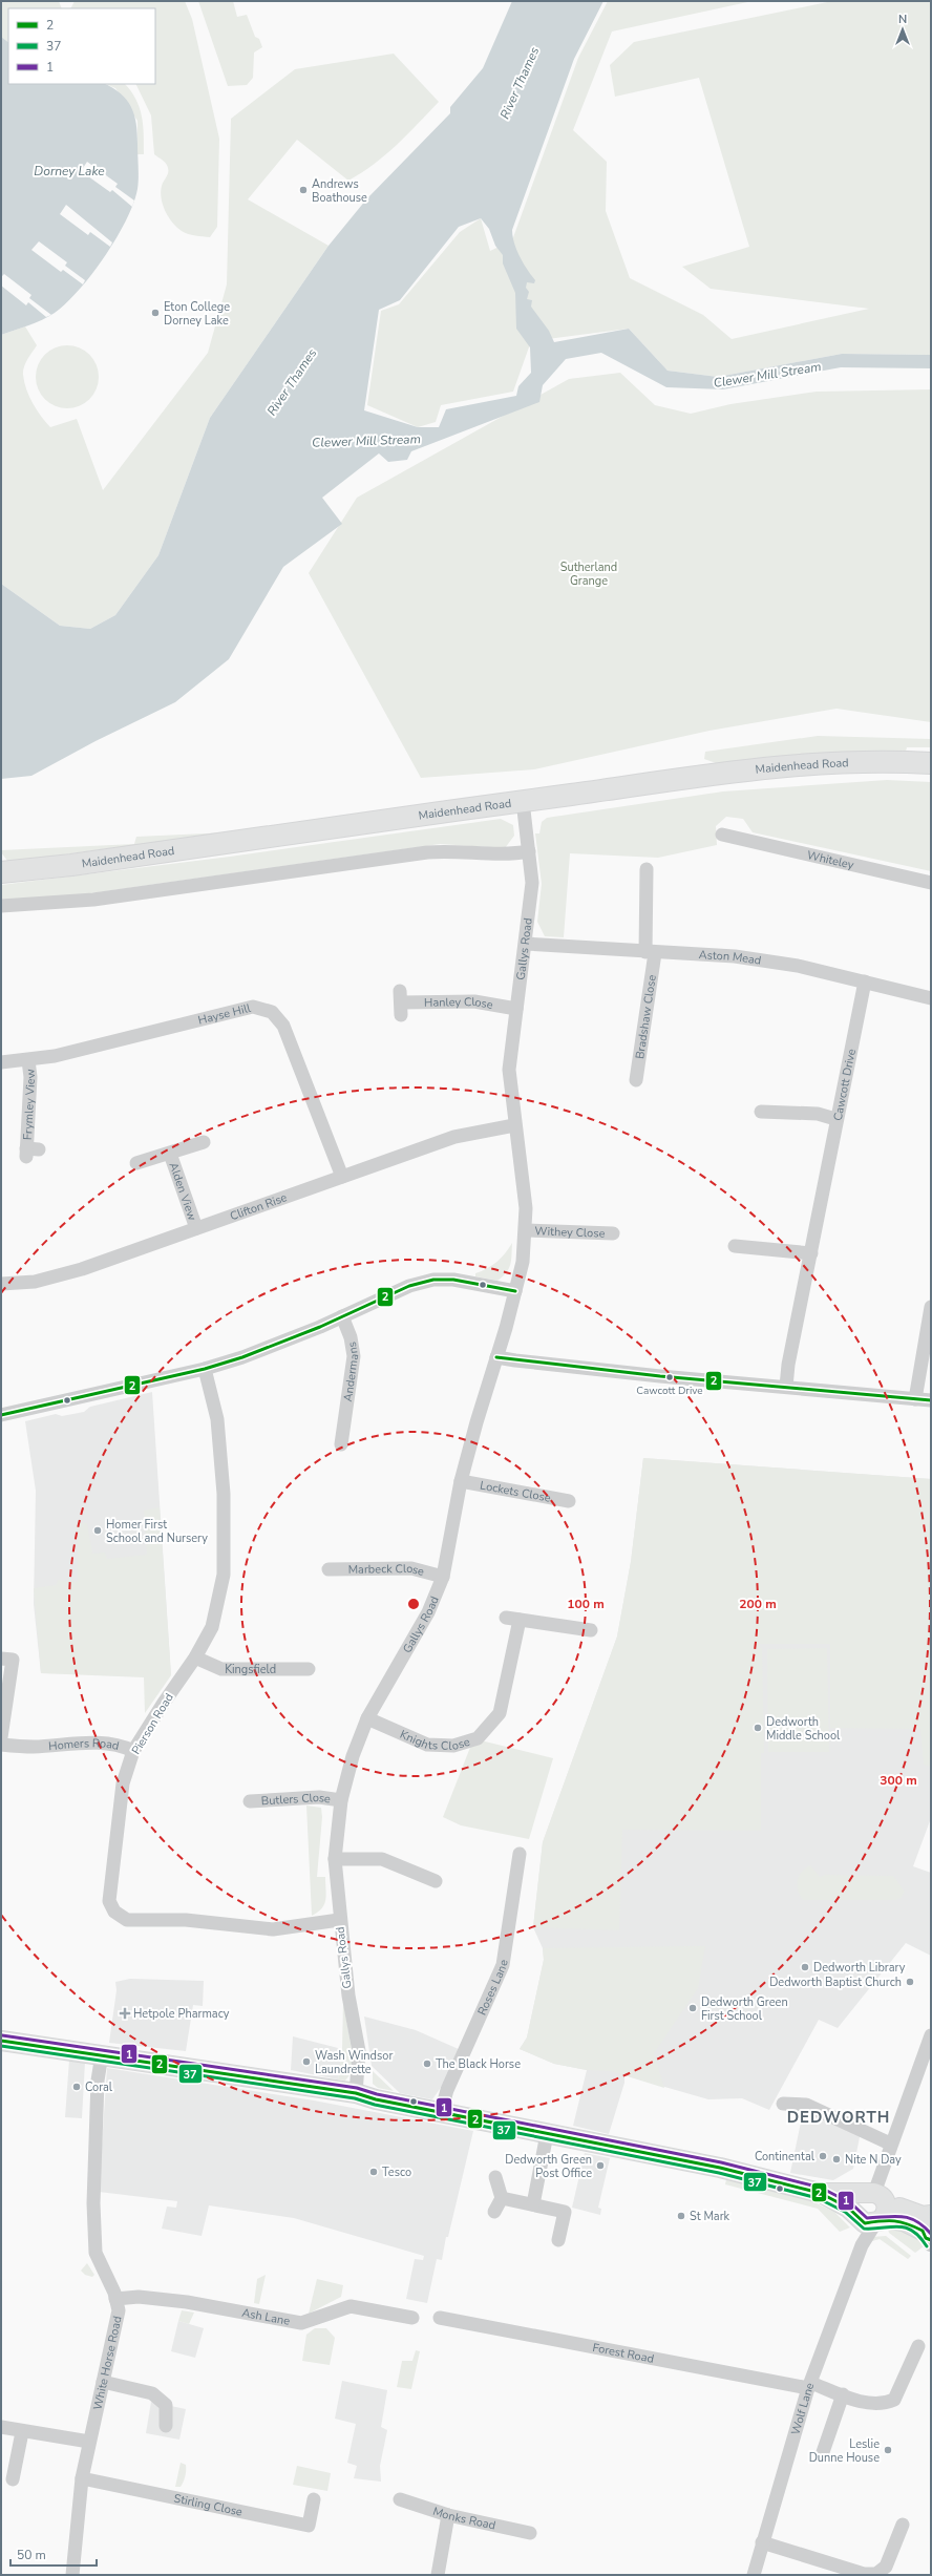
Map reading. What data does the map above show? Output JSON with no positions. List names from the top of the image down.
{
  "streets": {
    "main road": ["Maidenhead Road"],
    "street": [
      "Whiteley",
      "Gallys Road",
      "Aston Mead",
      "Hanley Close",
      "Hayse Hill",
      "Bradshaw Close",
      "Cawcott Drive",
      "Frymley View",
      "Alden View",
      "Clifton Rise",
      "Withey Close",
      "Andermans",
      "Lockets Close",
      "Marbeck Close",
      "Kingsfield",
      "Pierson Road",
      "Knights Close",
      "Homers Road",
      "Butlers Close",
      "Roses Lane",
      "Ash Lane",
      "Forest Road",
      "White Horse Road",
      "Wolf Lane",
      "Stirling Close",
      "Monks Road"
    ]
  },
  "crossings": [
    ["Maidenhead Road", "Gallys Road"],
    ["Gallys Road", "Aston Mead"],
    ["Gallys Road", "Hanley Close"],
    ["Gallys Road", "Clifton Rise"],
    ["Gallys Road", "Withey Close"],
    ["Gallys Road", "Lockets Close"],
    ["Gallys Road", "Marbeck Close"],
    ["Gallys Road", "Pierson Road"],
    ["Gallys Road", "Knights Close"],
    ["Gallys Road", "Butlers Close"],
    ["Aston Mead", "Bradshaw Close"],
    ["Aston Mead", "Cawcott Drive"],
    ["Hayse Hill", "Frymley View"],
    ["Hayse Hill", "Clifton Rise"],
    ["Alden View", "Clifton Rise"],
    ["Kingsfield", "Pierson Road"],
    ["Pierson Road", "Homers Road"],
    ["Ash Lane", "White Horse Road"],
    ["Forest Road", "Wolf Lane"],
    ["White Horse Road", "Stirling Close"]
  ],
  "districts": ["DEDWORTH"],
  "water": ["River Thames", "Dorney Lake", "Clewer Mill Stream"],
  "parks": ["Sutherland Grange"],
  "places": {
    "other": [
      "Andrews Boathouse",
      "Eton College Dorney Lake",
      "Cawcott Drive",
      "Homer First School and Nursery",
      "Dedworth Middle School",
      "Dedworth Library",
      "Dedworth Baptist Church",
      "Dedworth Green First School",
      "Wash Windsor Laundrette",
      "The Black Horse",
      "Coral",
      "Continental",
      "Nite N Day",
      "Dedworth Green Post Office",
      "Tesco",
      "St Mark",
      "Leslie Dunne House"
    ],
    "health": ["Hetpole Pharmacy"]
  },
  "lines": ["transit line 2", "transit line 1", "transit line 37"],
  "legend": ["2", "37", "1"],
  "scale_bar": "50 m",
  "north": "top",
  "rings": ["100 m", "200 m", "300 m"]
}
